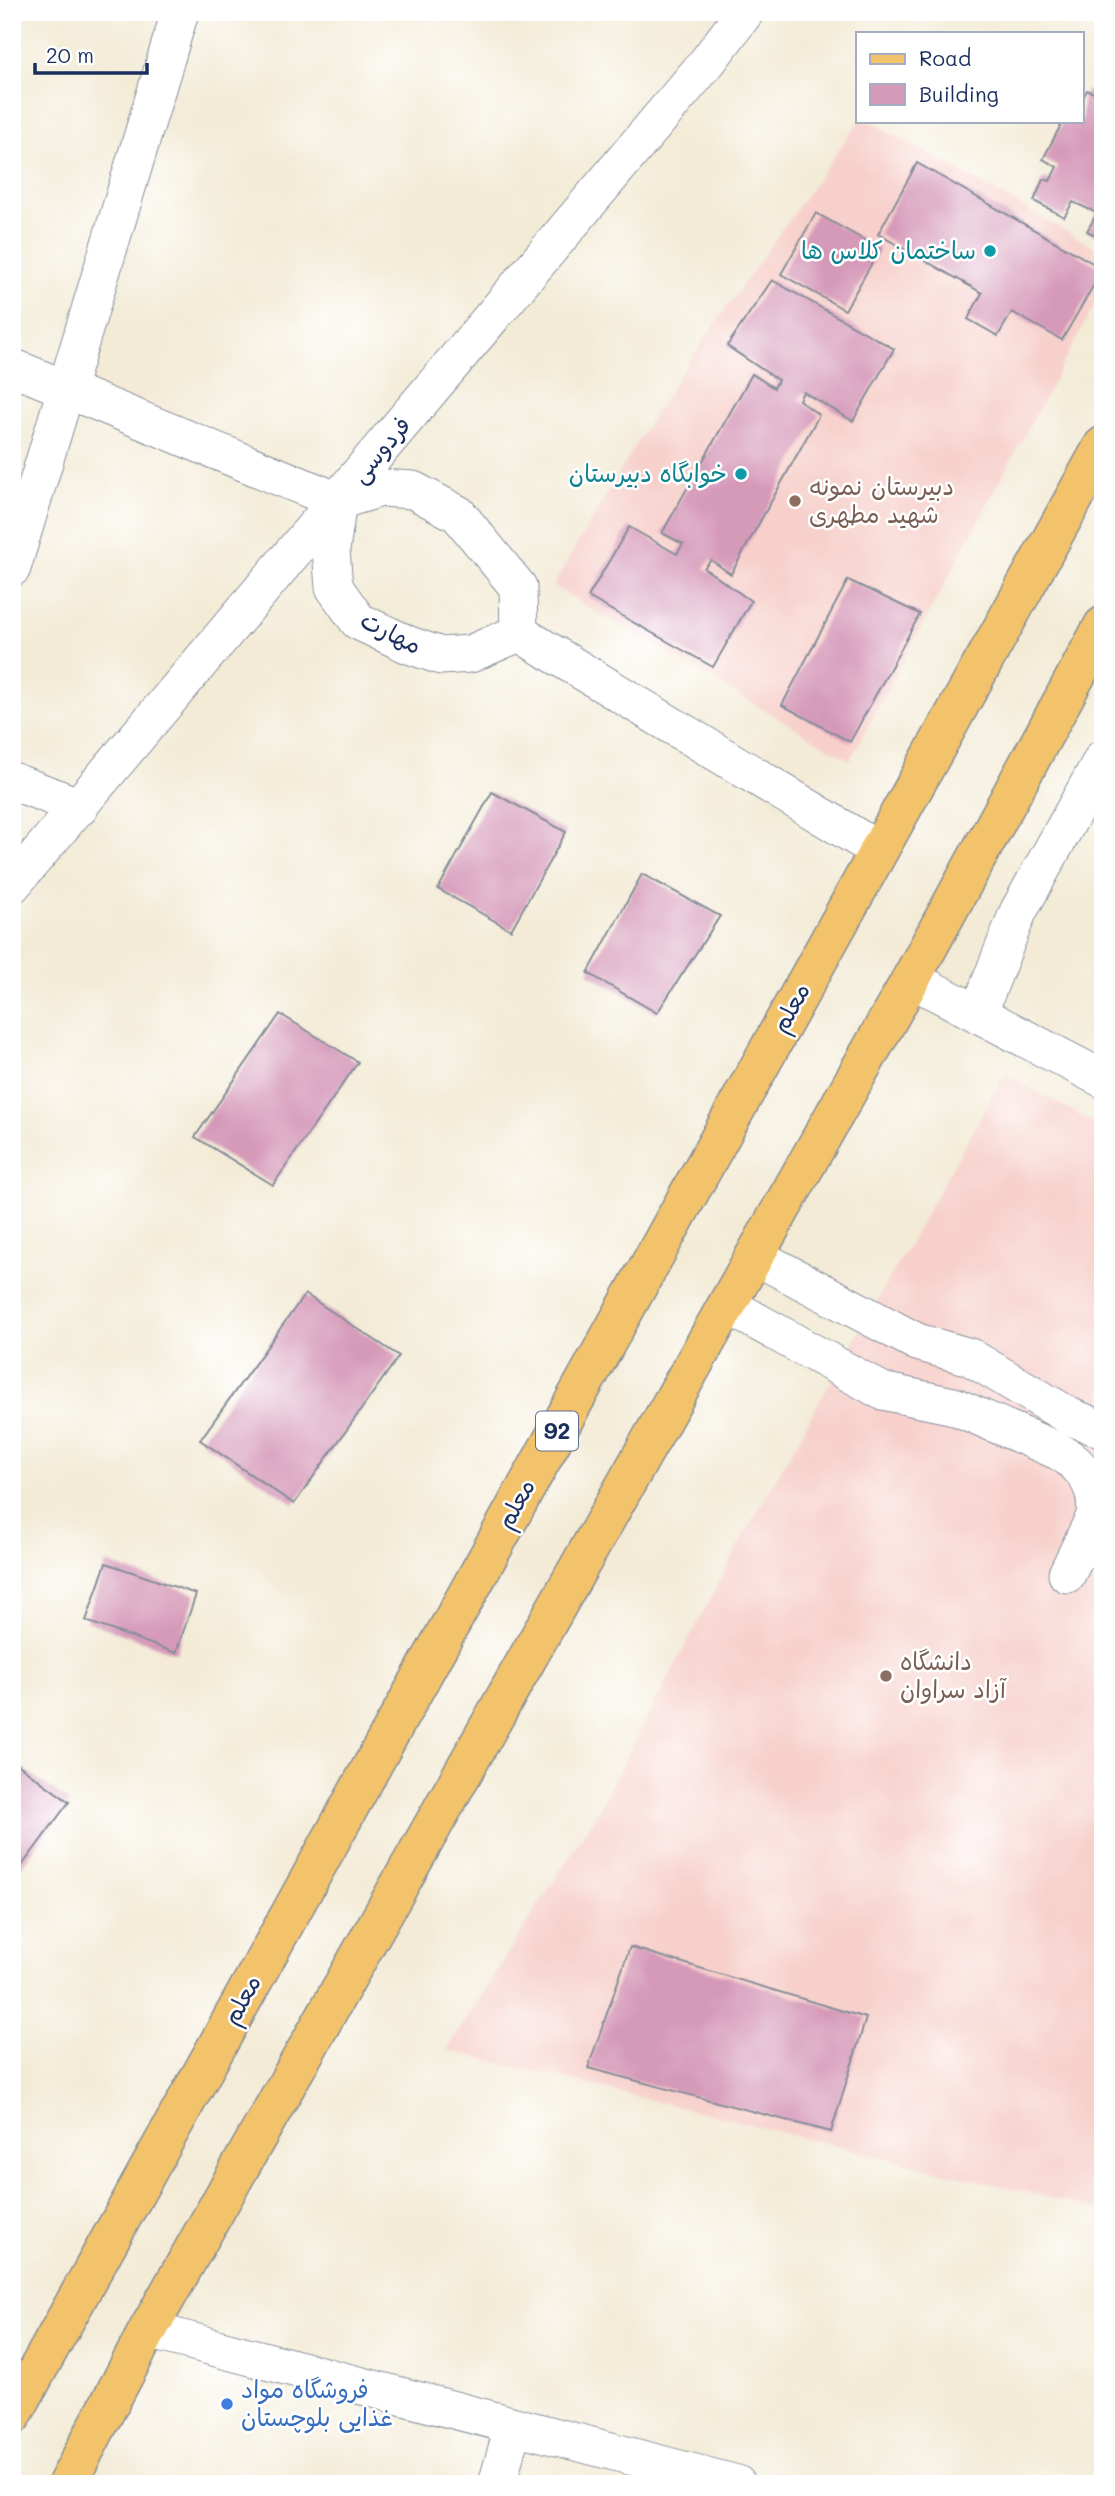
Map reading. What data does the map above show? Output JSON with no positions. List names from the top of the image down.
{
  "streets": {
    "main road": ["معلم", "92"],
    "street": ["فردوسی", "مهارت"]
  },
  "crossings": [
    ["فردوسی", "مهارت"]
  ],
  "places": [
    "ساختمان کلاس ها",
    "خوابگاه دبیرستان",
    "دبیرستان نمونه شهید مطهری",
    "دانشگاه آزاد سراوان",
    "فروشگاه مواد غذایی بلوچستان"
  ],
  "legend": ["Road", "Building"],
  "scale_bar": "20 m"
}
